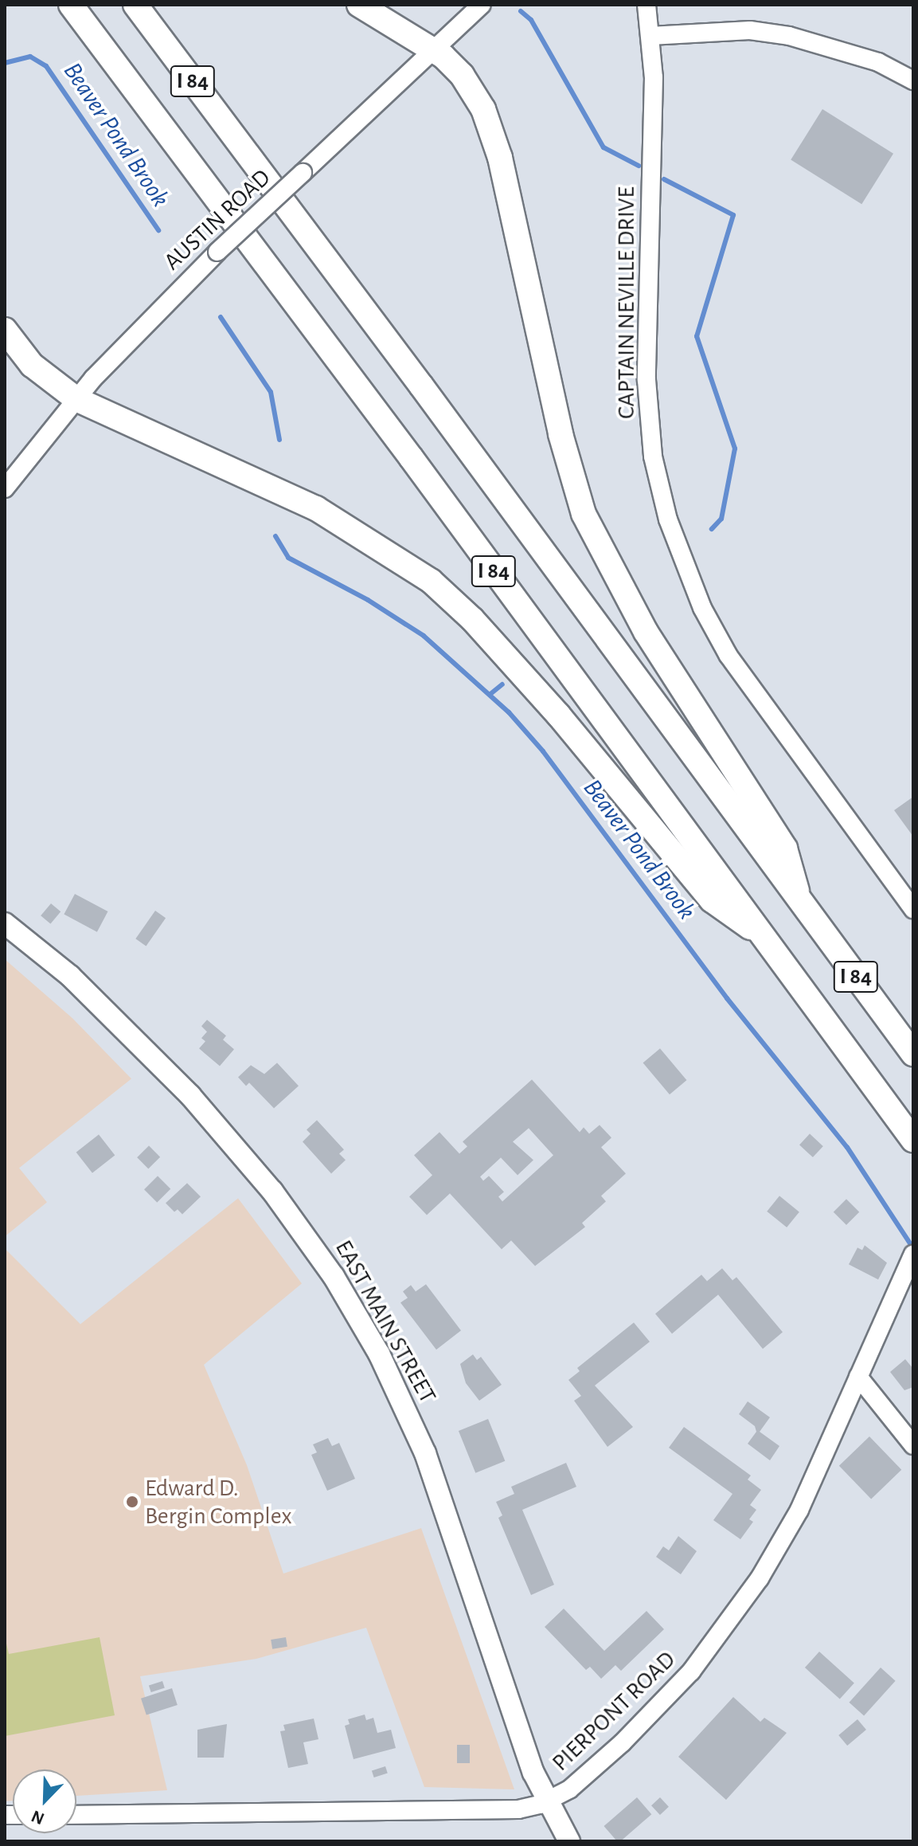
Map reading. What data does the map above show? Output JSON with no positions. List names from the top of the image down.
{
  "streets": {
    "highway": ["I 84"],
    "main road": ["EAST MAIN STREET"],
    "street": ["AUSTIN ROAD", "CAPTAIN NEVILLE DRIVE", "PIERPONT ROAD"]
  },
  "crossings": [
    ["EAST MAIN STREET", "PIERPONT ROAD"]
  ],
  "water": ["Beaver Pond Brook"],
  "places": ["Edward D. Bergin Complex"],
  "north": "bottom left"
}
